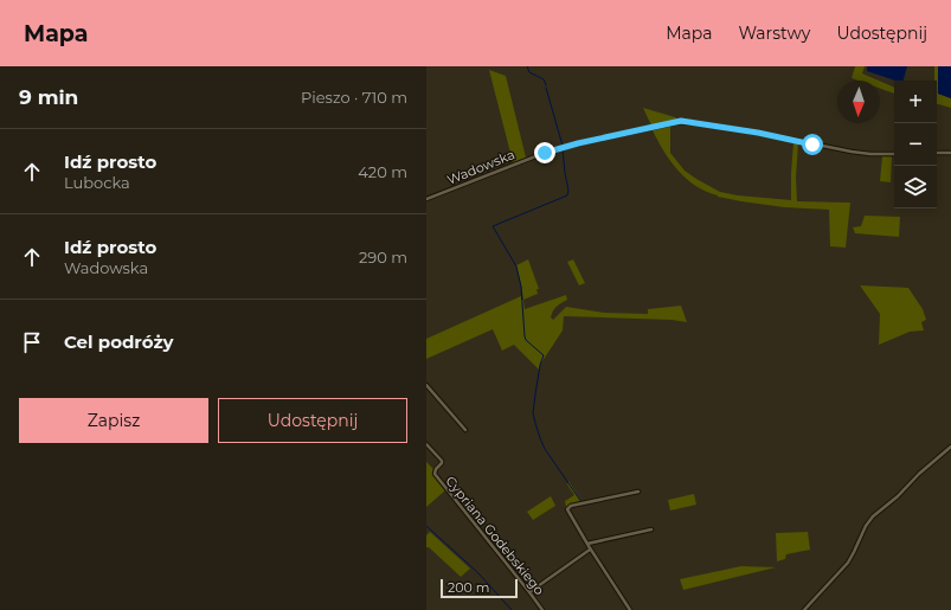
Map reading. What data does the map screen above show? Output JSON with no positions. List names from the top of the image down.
{
  "streets": {
    "street": ["Wadowska", "Cypriana Godebskiego"]
  },
  "scale_bar": "200 m",
  "north": "bottom",
  "page": {
    "header": "Mapa",
    "nav": ["Mapa", "Warstwy", "Udostępnij"],
    "heading": ["9 min", "Pieszo · 710 m"],
    "map_buttons": ["+", "−"],
    "list": [
      ["Idź prosto", "Lubocka", "420 m"],
      ["Idź prosto", "Wadowska", "290 m"],
      "Cel podróży"
    ],
    "buttons": ["Zapisz", "Udostępnij"],
    "scale": "200 m"
  }
}
